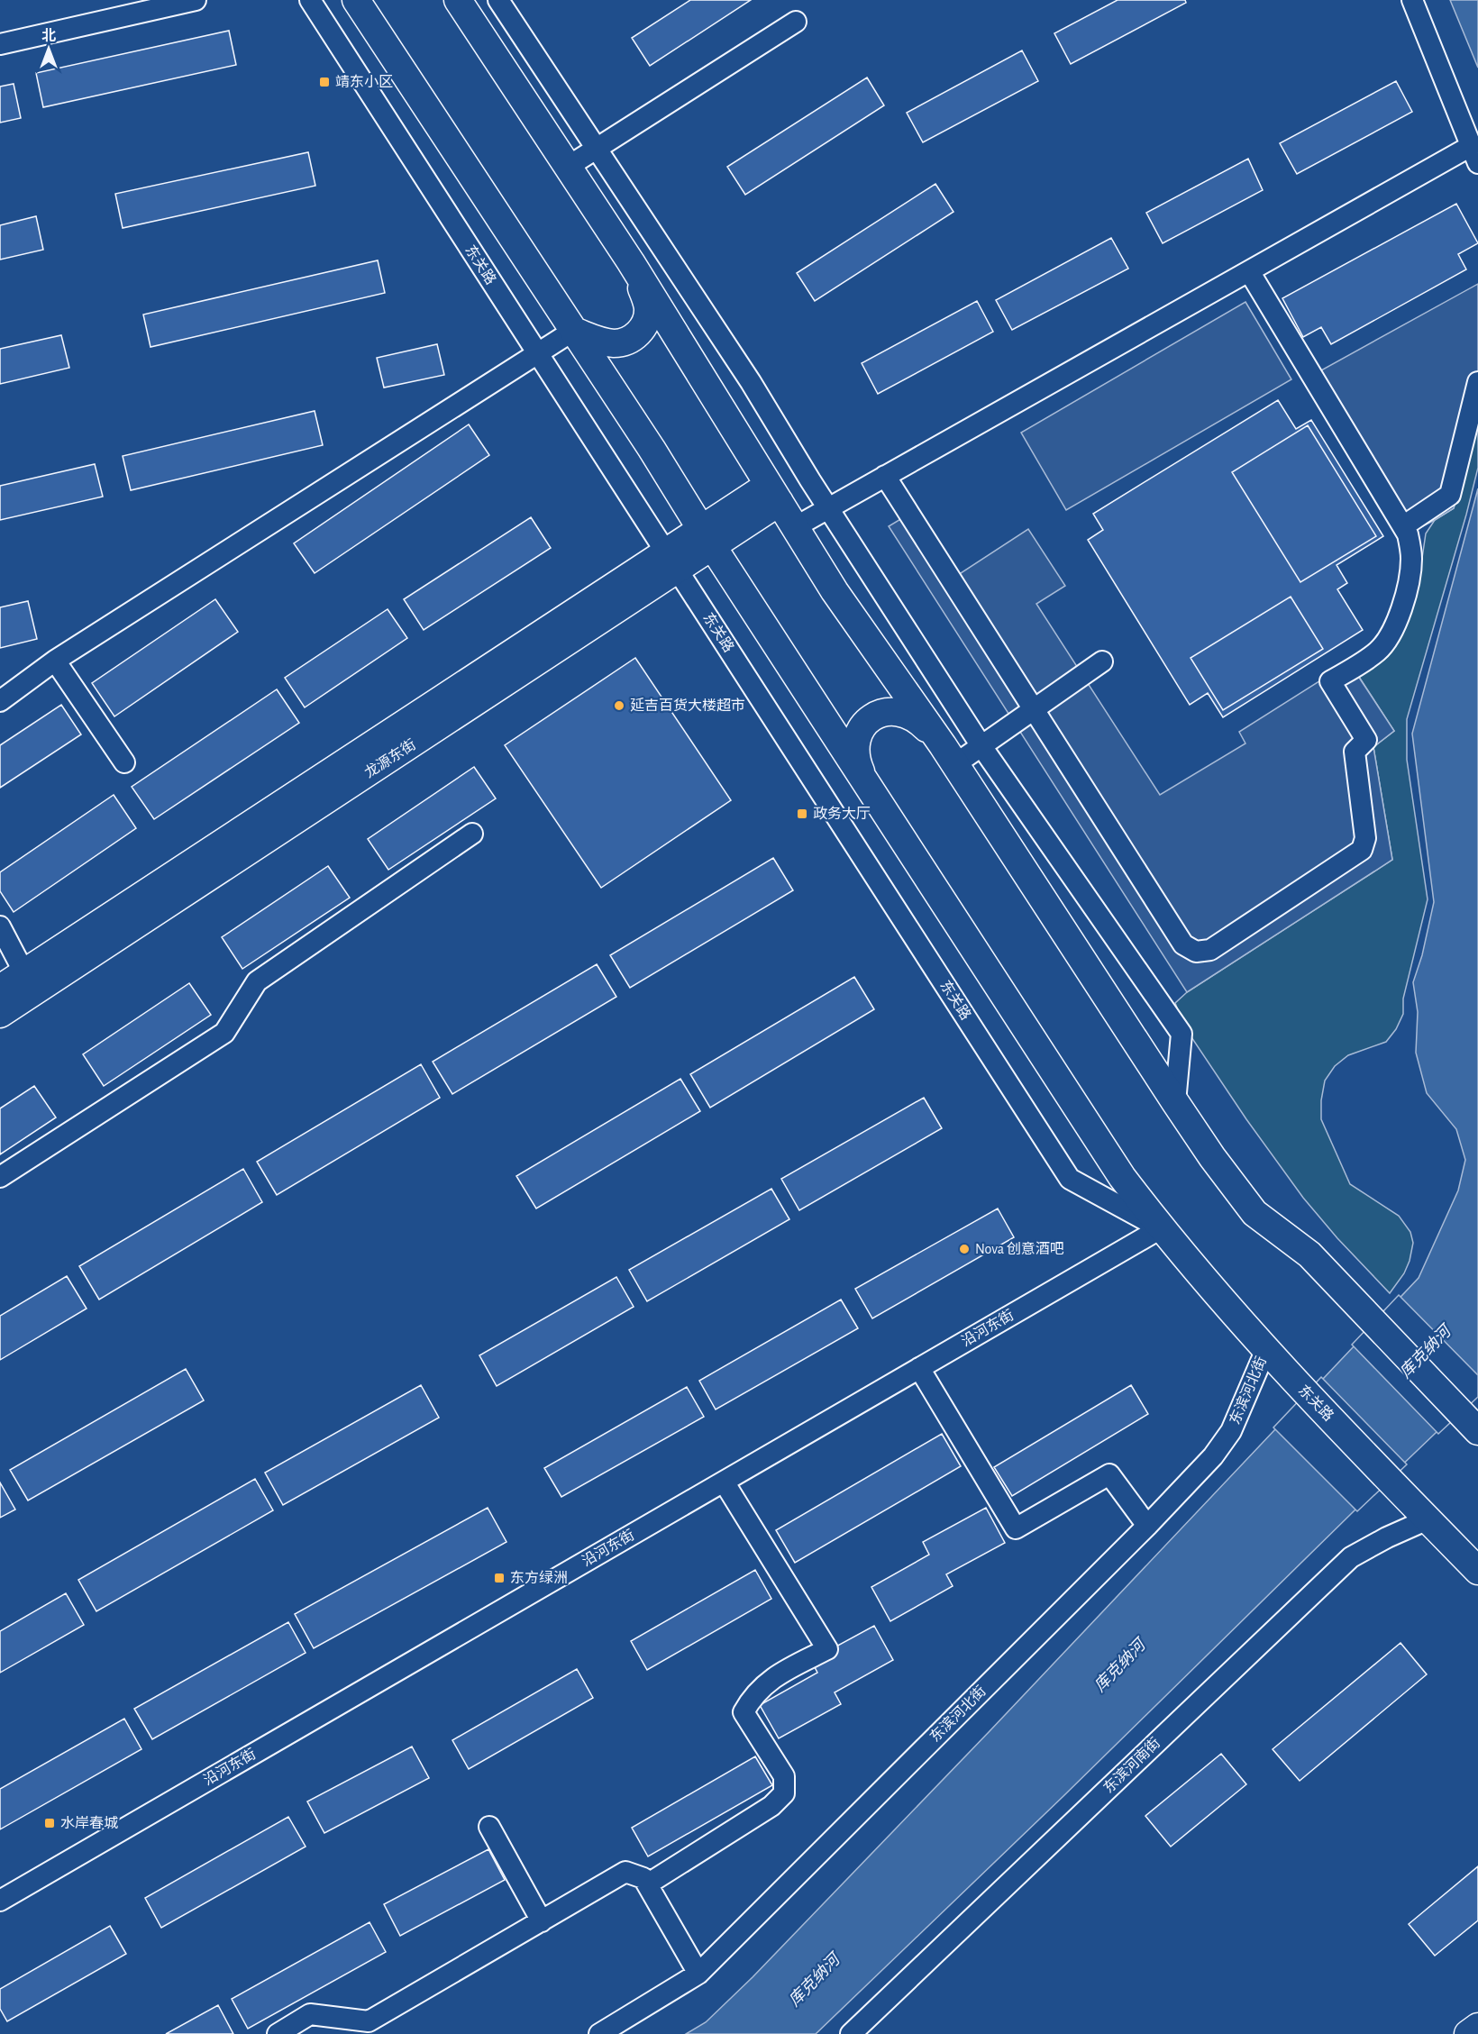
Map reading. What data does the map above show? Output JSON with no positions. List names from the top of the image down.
{
  "streets": {
    "main road": ["东关路", "龙源东街"],
    "street": ["沿河东街", "东滨河北街", "东滨河南街"]
  },
  "crossings": [
    ["东关路", "龙源东街"],
    ["东关路", "沿河东街"],
    ["东关路", "东滨河北街"],
    ["东关路", "东滨河南街"]
  ],
  "water": ["库克纳河"],
  "places": {
    "transit": [
      "靖东小区",
      "政务大厅",
      "东方绿洲",
      "水岸春城"
    ],
    "other": ["延吉百货大楼超市", "Nova 创意酒吧"]
  },
  "north": "top"
}
